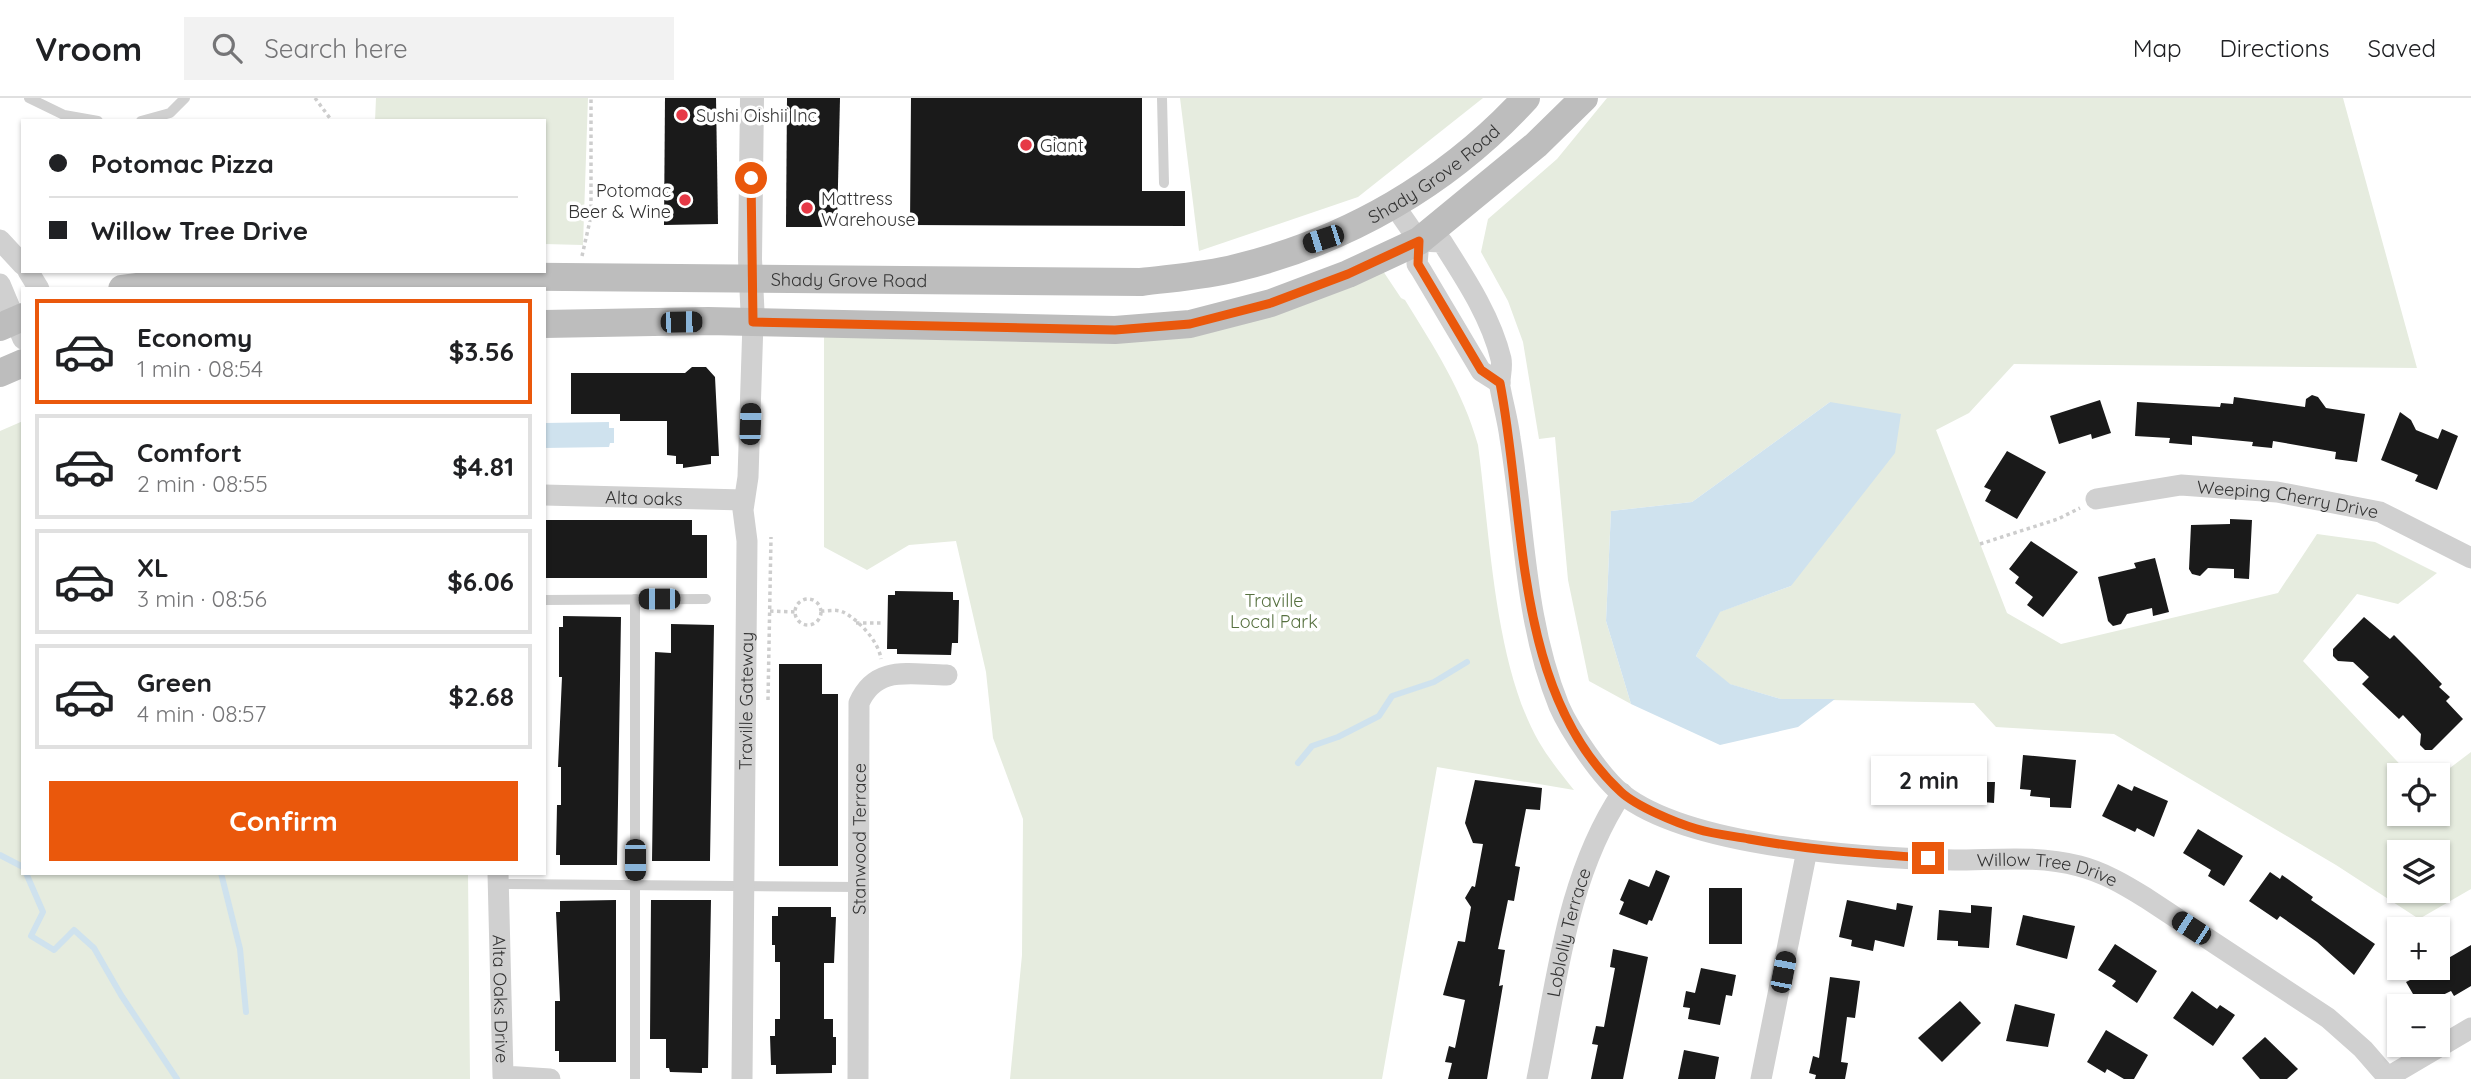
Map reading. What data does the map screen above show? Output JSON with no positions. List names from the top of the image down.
{
  "streets": {
    "main road": ["Shady Grove Road"],
    "street": [
      "Alta oaks",
      "Weeping Cherry Drive",
      "Traville Gateway",
      "Stanwood Terrace",
      "Willow Tree Drive",
      "Loblolly Terrace",
      "Alta Oaks Drive"
    ]
  },
  "crossings": [
    ["Alta oaks", "Traville Gateway"],
    ["Willow Tree Drive", "Loblolly Terrace"]
  ],
  "parks": ["Traville Local Park"],
  "places": [
    "Sushi Oishii Inc",
    "Giant",
    "Potomac Beer & Wine",
    "Mattress Warehouse"
  ],
  "page": {
    "header": "Vroom",
    "search": "Search here",
    "nav": ["Map", "Directions", "Saved"],
    "banner": ["Potomac Pizza", "Willow Tree Drive"],
    "list": [
      {
        "name": "Economy",
        "note": "1 min · 08:54",
        "value": "$3.56"
      },
      {
        "name": "Comfort",
        "note": "2 min · 08:55",
        "value": "$4.81"
      },
      {
        "name": "XL",
        "note": "3 min · 08:56",
        "value": "$6.06"
      },
      {
        "name": "Green",
        "note": "4 min · 08:57",
        "value": "$2.68"
      }
    ],
    "bubble": "2 min",
    "map_buttons": ["+", "−"],
    "buttons": "Confirm"
  }
}
